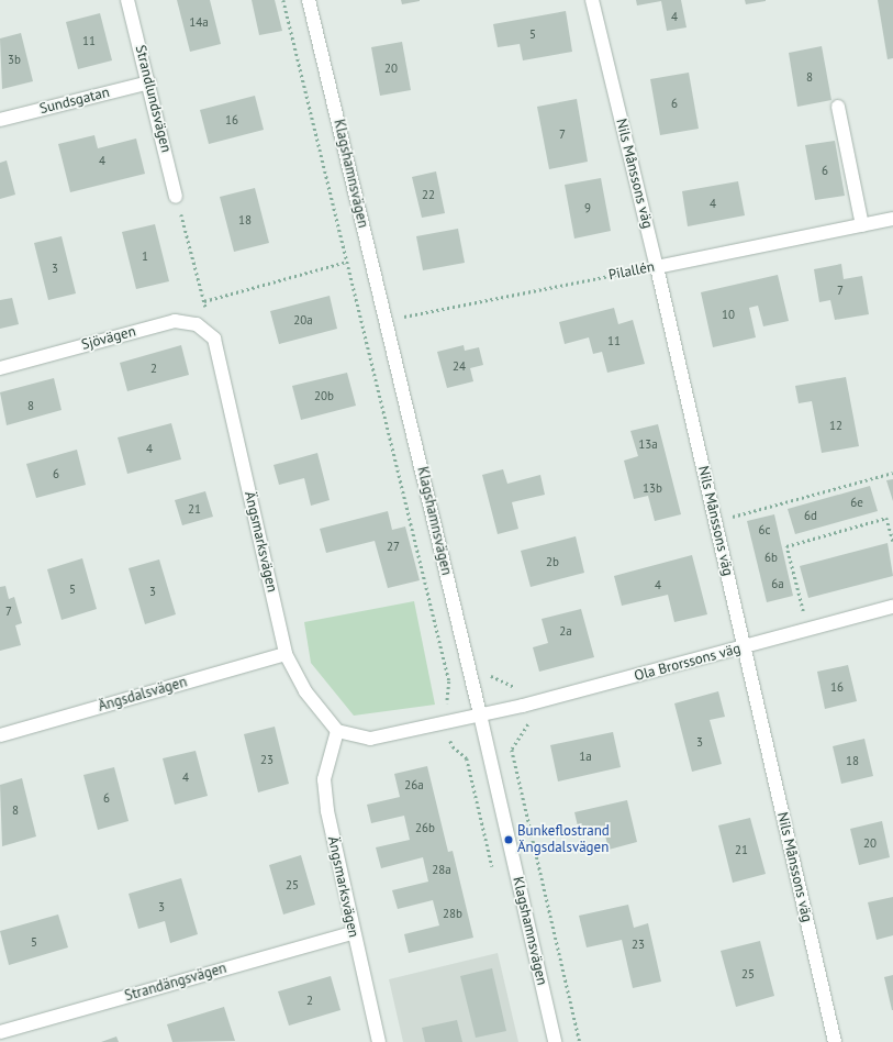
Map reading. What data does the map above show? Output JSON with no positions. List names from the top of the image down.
{
  "streets": {
    "street": [
      "Strandlundsvägen",
      "Sundsgatan",
      "Klagshamnsvägen",
      "Nils Månssons väg",
      "Pilallén",
      "Sjövägen",
      "Ängsmarksvägen",
      "Ola Brorssons väg",
      "Ängsdalsvägen",
      "Strandängsvägen"
    ]
  },
  "crossings": [
    ["Strandlundsvägen", "Sundsgatan"],
    ["Klagshamnsvägen", "Ola Brorssons väg"],
    ["Nils Månssons väg", "Pilallén"],
    ["Nils Månssons väg", "Ola Brorssons väg"],
    ["Sjövägen", "Ängsmarksvägen"],
    ["Ängsmarksvägen", "Ängsdalsvägen"],
    ["Ängsmarksvägen", "Strandängsvägen"]
  ],
  "places": ["Bunkeflostrand Ängsdalsvägen"],
  "house_numbers": [
    "4",
    "14a",
    "5",
    "11",
    "3b",
    "20",
    "8",
    "6",
    "16",
    "7",
    "4",
    "6",
    "22",
    "4",
    "9",
    "18",
    "1",
    "3",
    "7",
    "10",
    "20a",
    "11",
    "24",
    "2",
    "20b",
    "8",
    "12",
    "13a",
    "4",
    "6",
    "13b",
    "6e",
    "21",
    "6d",
    "6c",
    "27",
    "6b",
    "2b",
    "6a",
    "4",
    "5",
    "3",
    "7",
    "2a",
    "16",
    "3",
    "1a",
    "23",
    "18",
    "4",
    "26a",
    "6",
    "8",
    "26b",
    "20",
    "21",
    "28a",
    "25",
    "3",
    "28b",
    "5",
    "23",
    "25",
    "2"
  ]
}
